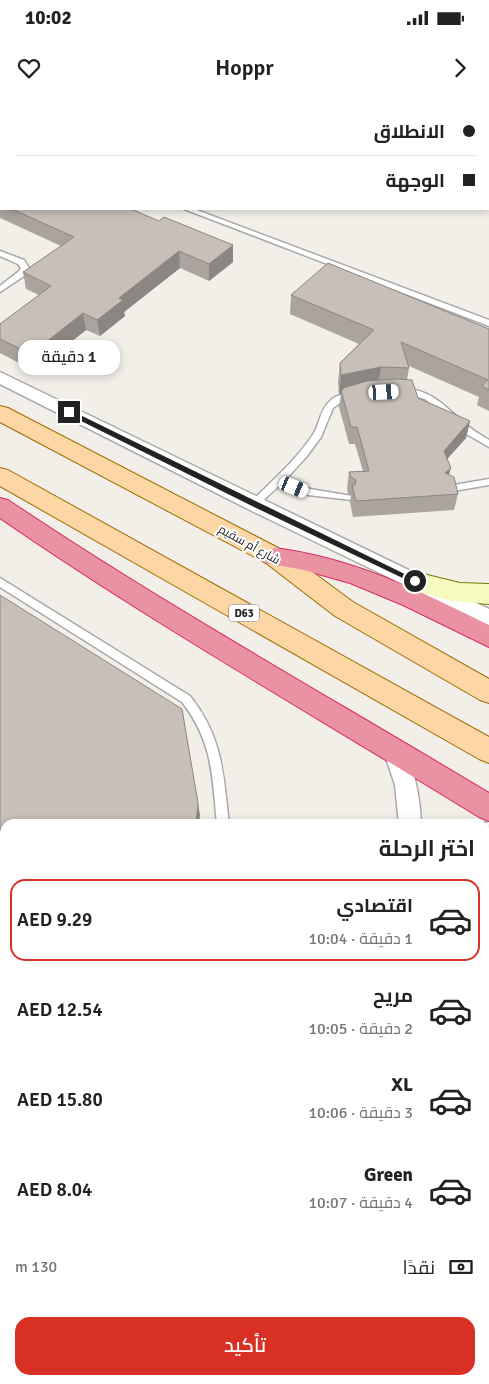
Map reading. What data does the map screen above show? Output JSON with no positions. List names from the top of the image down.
{
  "streets": {
    "main road": ["شارع أم سقيم", "D63"]
  },
  "page": {
    "status": "10:02",
    "header": "Hoppr",
    "banner": ["الانطلاق", "الوجهة"],
    "bubble": "1 دقيقة",
    "heading": "اختر الرحلة",
    "list": [
      {
        "name": "اقتصادي",
        "note": "1 دقيقة · 10:04",
        "value": "AED 9.29"
      },
      {
        "name": "مريح",
        "note": "2 دقيقة · 10:05",
        "value": "AED 12.54"
      },
      {
        "name": "XL",
        "note": "3 دقيقة · 10:06",
        "value": "AED 15.80"
      },
      {
        "name": "Green",
        "note": "4 دقيقة · 10:07",
        "value": "AED 8.04"
      }
    ],
    "pay": ["نقدًا", "130 m"],
    "buttons": "تأكيد"
  }
}
